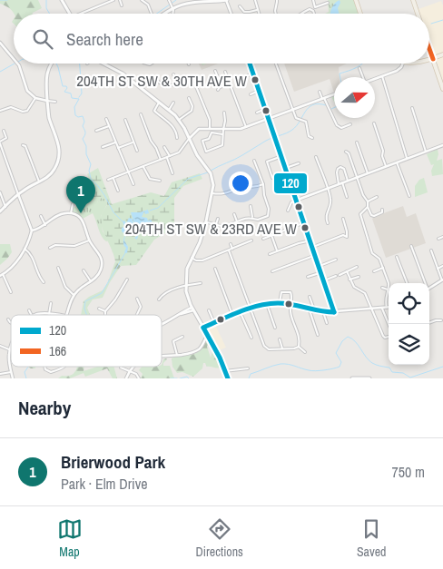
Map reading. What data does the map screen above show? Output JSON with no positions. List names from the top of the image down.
{
  "places": ["204TH ST SW & 30TH AVE W", "204TH ST SW & 23RD AVE W"],
  "lines": ["transit line 166", "transit line 120"],
  "legend": ["120", "166"],
  "north": "right",
  "page": {
    "search": "Search here",
    "pins": "1",
    "heading": "Nearby",
    "list": [
      {
        "mark": "1",
        "name": "Brierwood Park",
        "note": "Park · Elm Drive",
        "value": "750 m"
      }
    ],
    "nav": ["Map", "Directions", "Saved"]
  }
}
